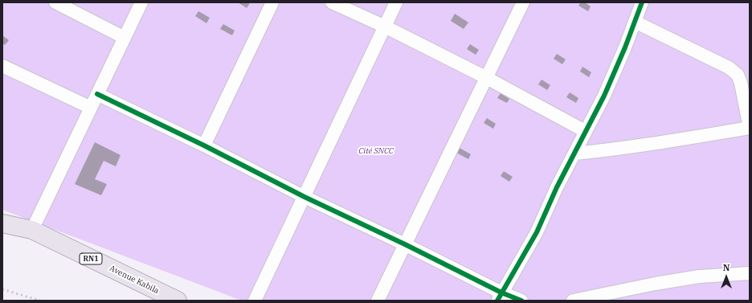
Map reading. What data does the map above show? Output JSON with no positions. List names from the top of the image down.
{
  "streets": {
    "highway": ["RN1", "Avenue Kabila"]
  },
  "parks": ["Cité SNCC"],
  "north": "top"
}
